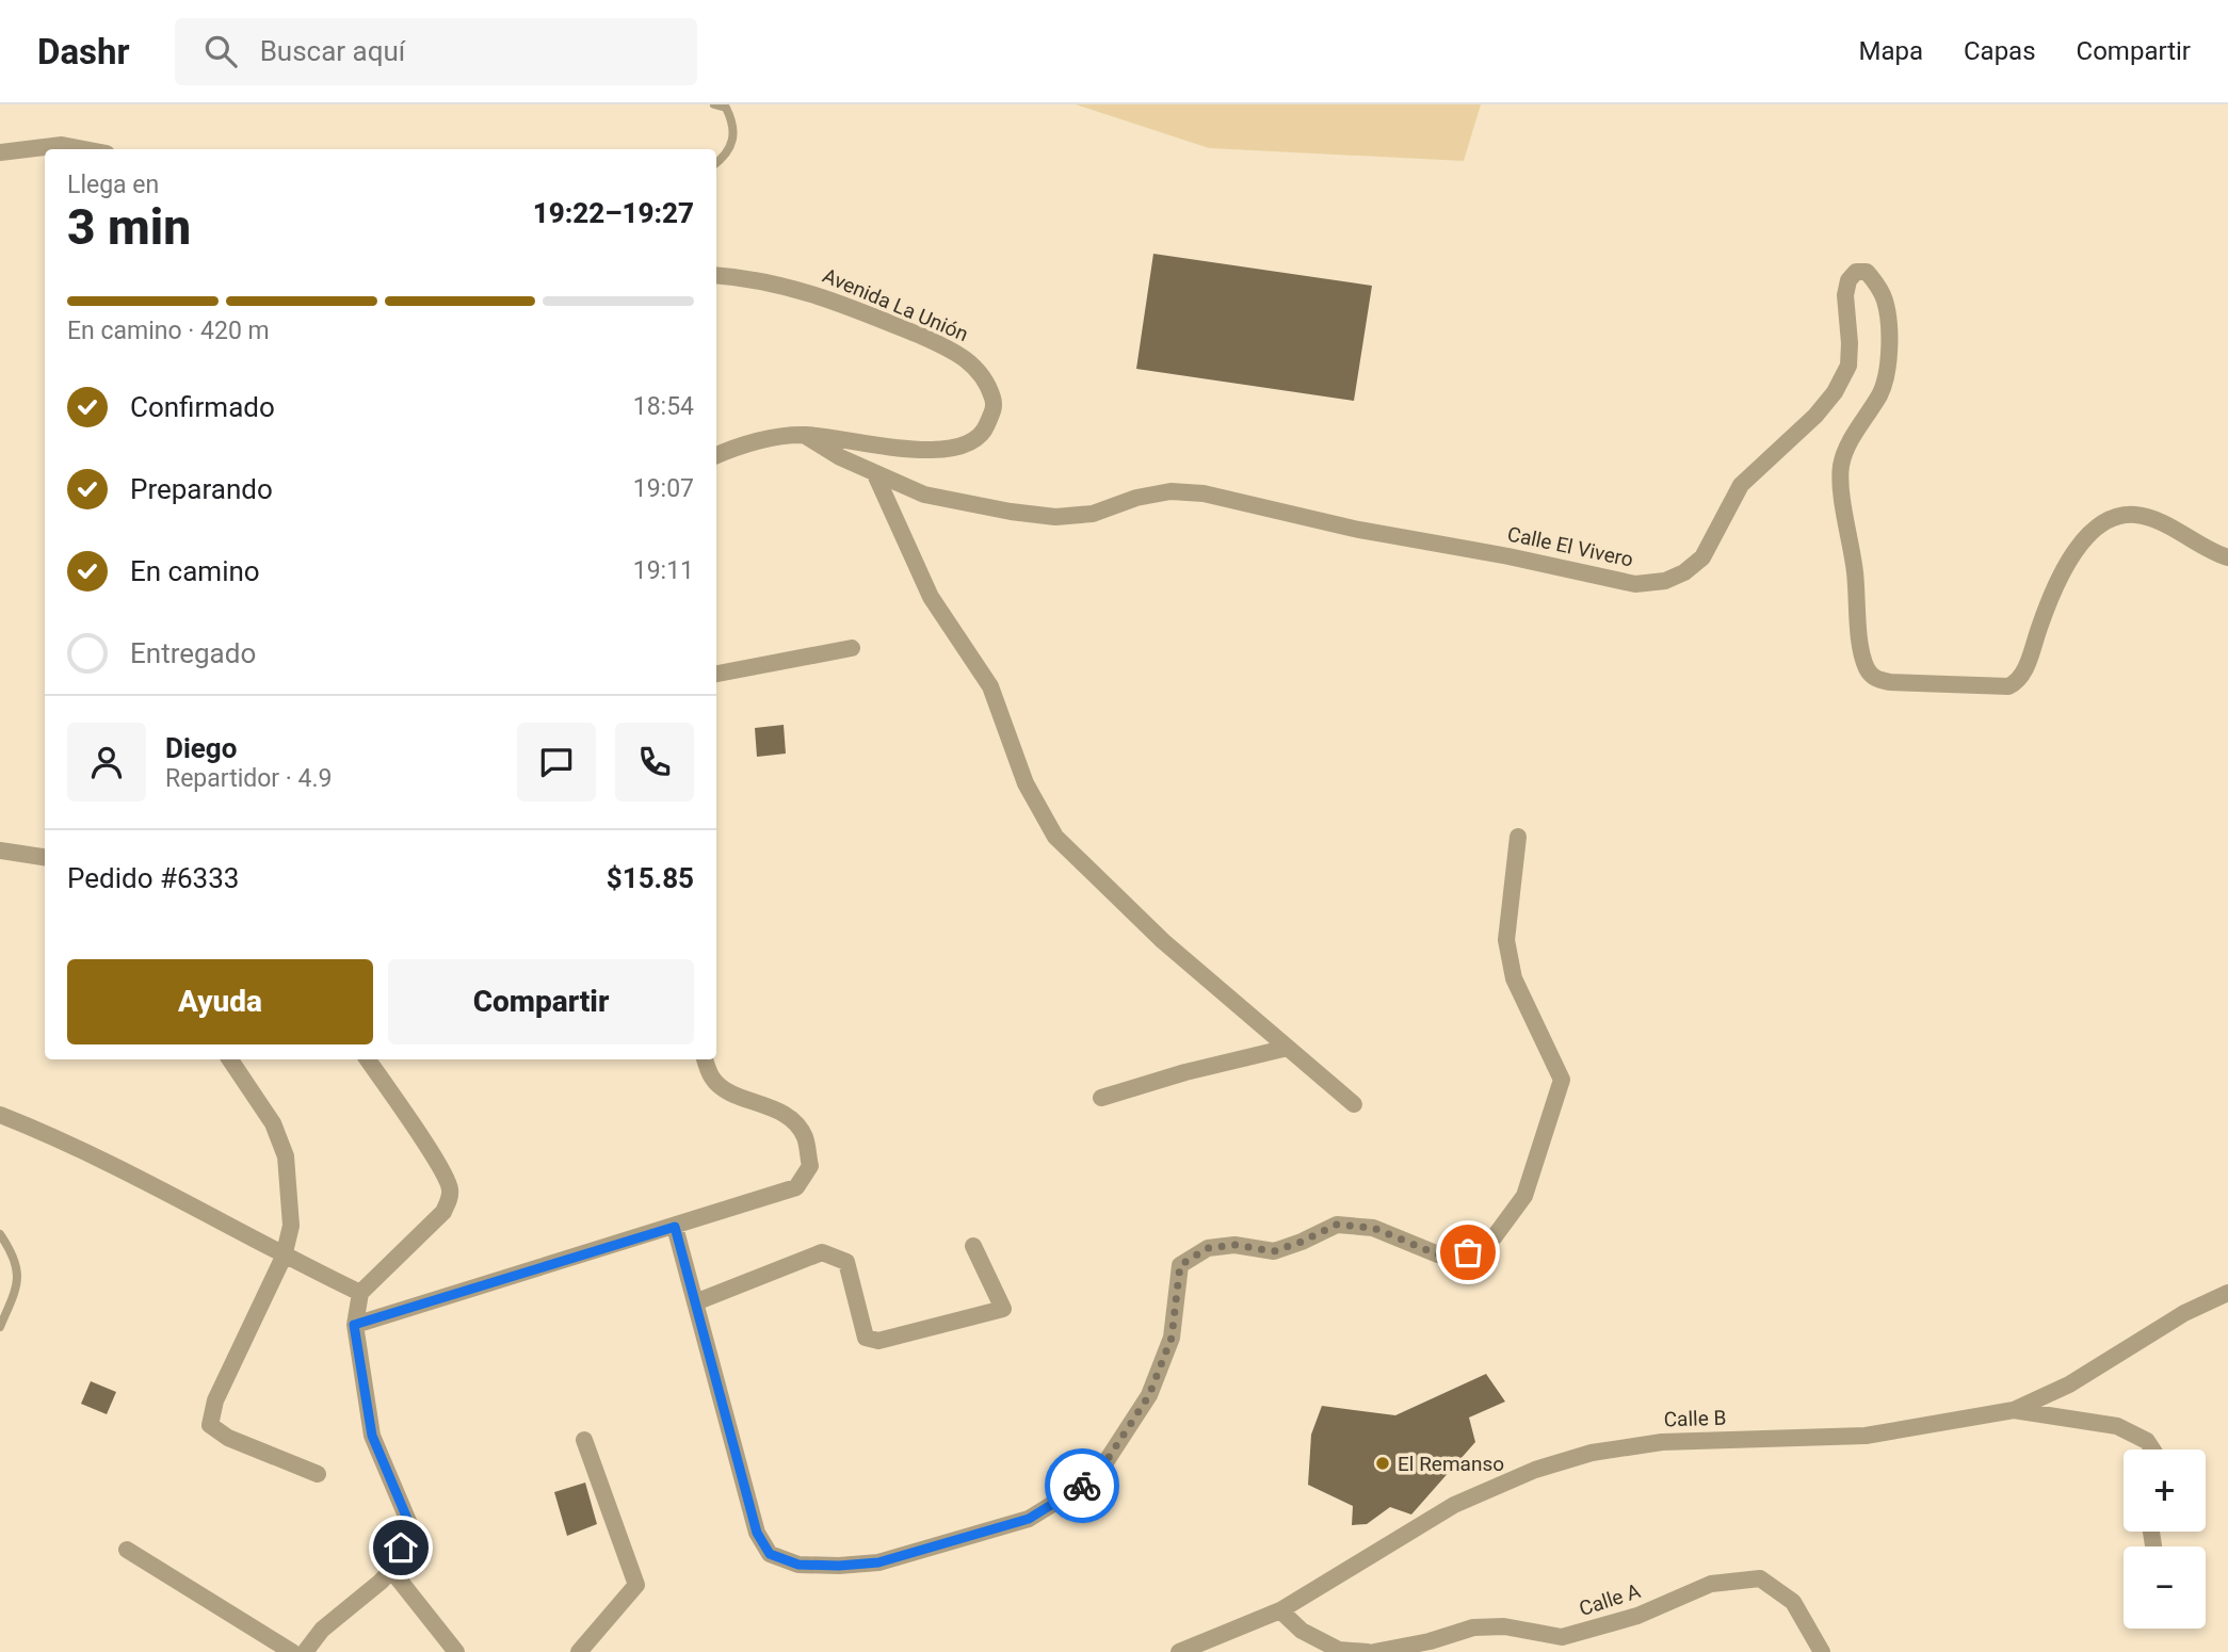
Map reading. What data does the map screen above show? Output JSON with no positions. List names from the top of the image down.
{
  "streets": {
    "street": [
      "Avenida La Unión",
      "Calle El Vivero",
      "Calle B",
      "Calle A"
    ]
  },
  "crossings": [
    ["Avenida La Unión", "Calle El Vivero"]
  ],
  "places": ["El Remanso"],
  "page": {
    "header": "Dashr",
    "search": "Buscar aquí",
    "nav": ["Mapa", "Capas", "Compartir"],
    "heading": ["3 min", "Llega en", "19:22–19:27"],
    "panel": [
      "Diego",
      "Repartidor · 4.9",
      "Pedido #6333",
      "$15.85"
    ],
    "bar": "En camino · 420 m",
    "list": [
      ["Confirmado", "18:54"],
      ["Preparando", "19:07"],
      ["En camino", "19:11"],
      "Entregado"
    ],
    "buttons": ["Ayuda", "Compartir"],
    "map_buttons": ["+", "−"]
  }
}
